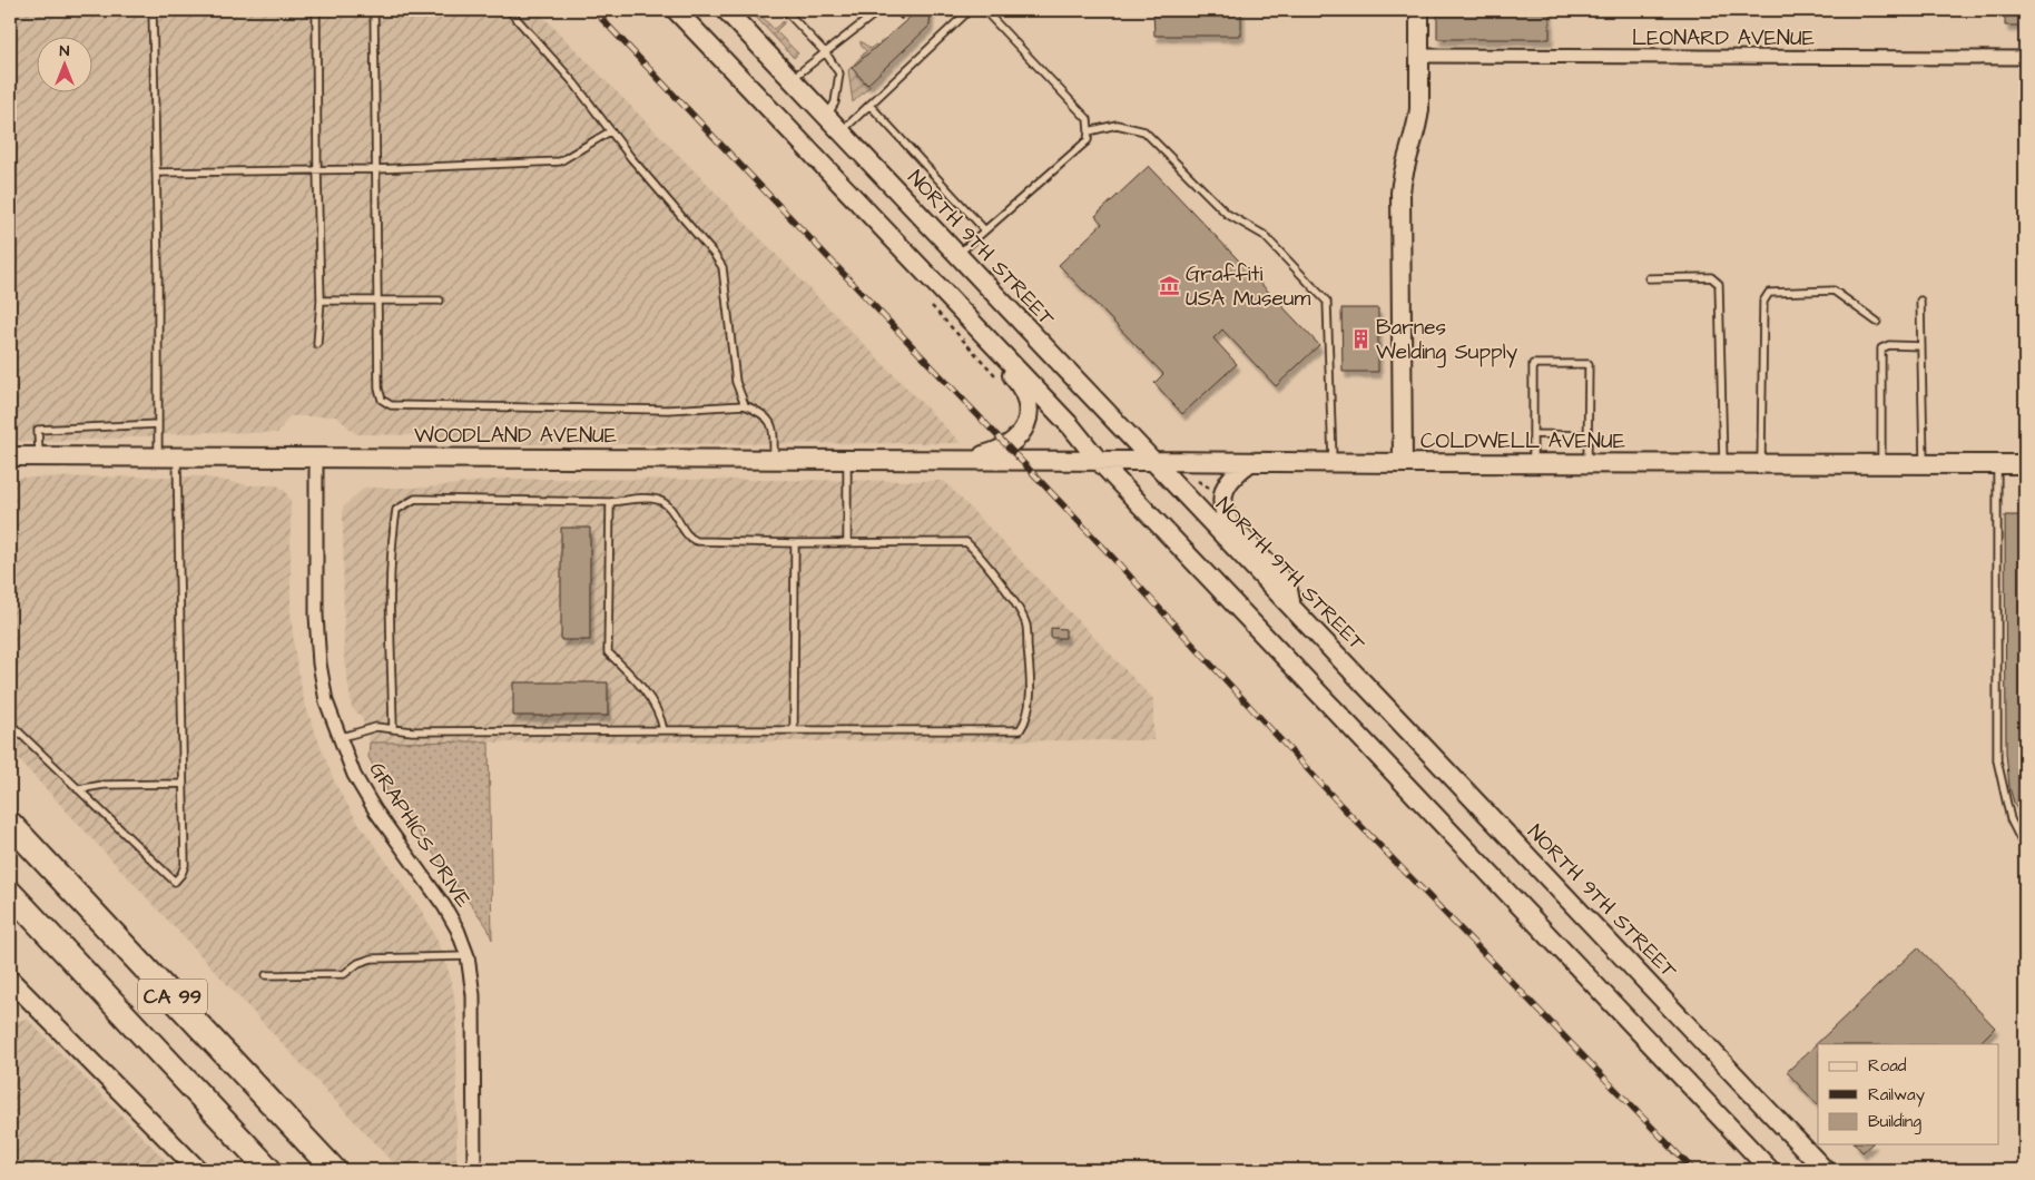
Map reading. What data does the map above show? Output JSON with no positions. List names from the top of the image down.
{
  "streets": {
    "highway": ["CA 99"],
    "street": [
      "LEONARD AVENUE",
      "NORTH 9TH STREET",
      "WOODLAND AVENUE",
      "COLDWELL AVENUE",
      "GRAPHICS DRIVE"
    ]
  },
  "crossings": [
    ["NORTH 9TH STREET", "COLDWELL AVENUE"],
    ["WOODLAND AVENUE", "COLDWELL AVENUE"],
    ["WOODLAND AVENUE", "GRAPHICS DRIVE"]
  ],
  "places": {
    "museum": ["Graffiti USA Museum"],
    "building": ["Barnes Welding Supply"]
  },
  "legend": ["Road", "Railway", "Building"],
  "north": "top"
}
